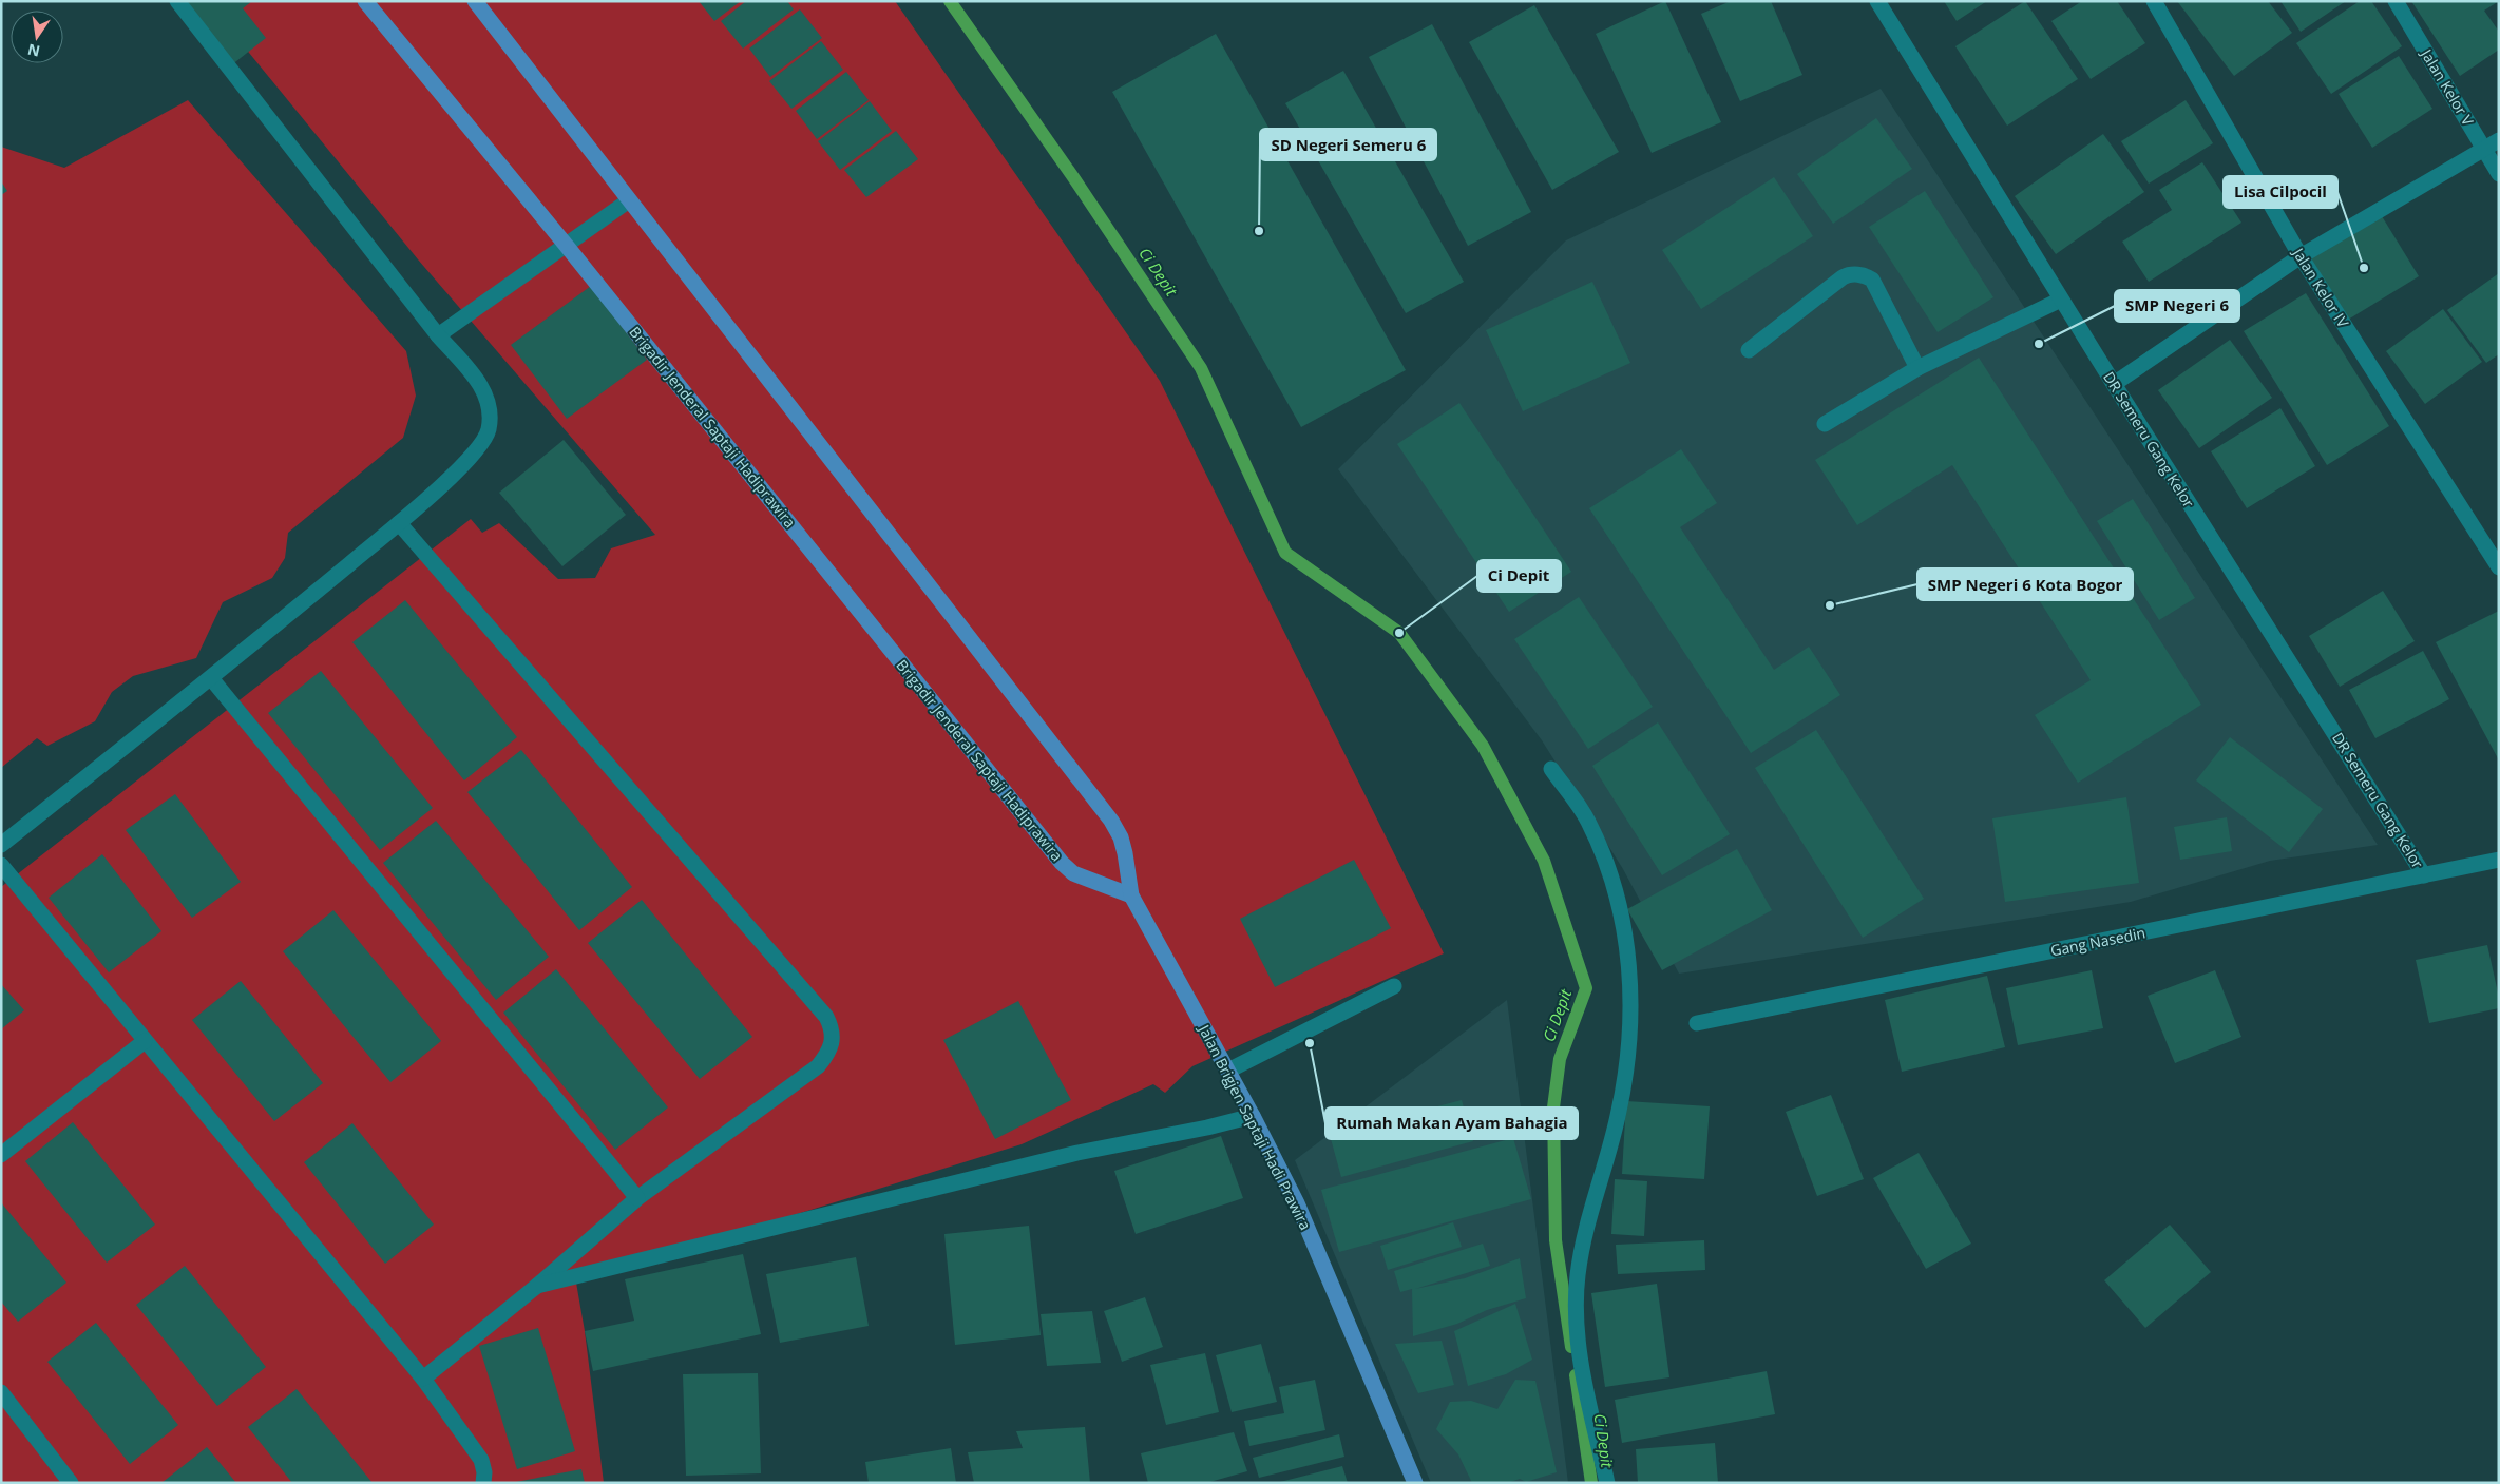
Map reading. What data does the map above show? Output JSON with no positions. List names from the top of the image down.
{
  "streets": {
    "main road": ["Brigadir Jenderal Saptaji Hadiprawira", "Jalan Brigjen Saptaji Hadi Prawira"],
    "street": [
      "Jalan Kelor V",
      "Jalan Kelor IV",
      "DR Semeru Gang Kelor",
      "Gang Nasedin"
    ]
  },
  "crossings": [
    ["Brigadir Jenderal Saptaji Hadiprawira", "Jalan Brigjen Saptaji Hadi Prawira"],
    ["DR Semeru Gang Kelor", "Gang Nasedin"]
  ],
  "water": ["Ci Depit"],
  "places": [
    "SD Negeri Semeru 6",
    "Lisa Cilpocil",
    "SMP Negeri 6",
    "SMP Negeri 6 Kota Bogor",
    "Ci Depit",
    "Rumah Makan Ayam Bahagia"
  ],
  "north": "bottom"
}
